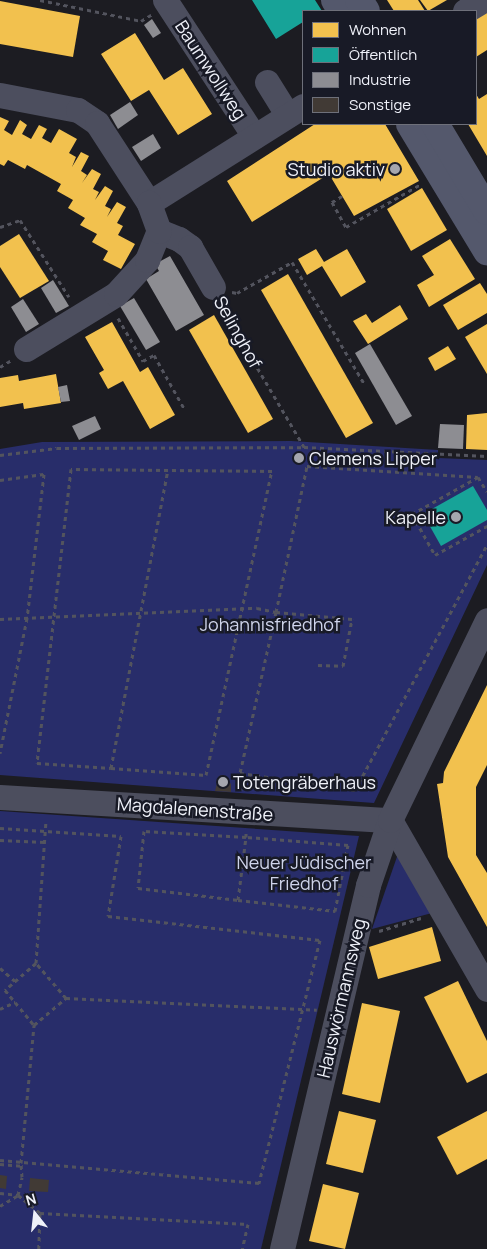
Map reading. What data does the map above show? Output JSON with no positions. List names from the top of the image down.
{
  "streets": {
    "street": [
      "Baumwollweg",
      "Selinghof",
      "Magdalenenstraße",
      "Hauswörmannsweg"
    ]
  },
  "crossings": [
    ["Magdalenenstraße", "Hauswörmannsweg"]
  ],
  "parks": ["Johannisfriedhof", "Neuer Jüdischer Friedhof"],
  "places": [
    "Studio aktiv",
    "Clemens Lipper",
    "Kapelle",
    "Totengräberhaus"
  ],
  "legend": [
    "Wohnen",
    "Öffentlich",
    "Industrie",
    "Sonstige"
  ],
  "north": "top"
}
